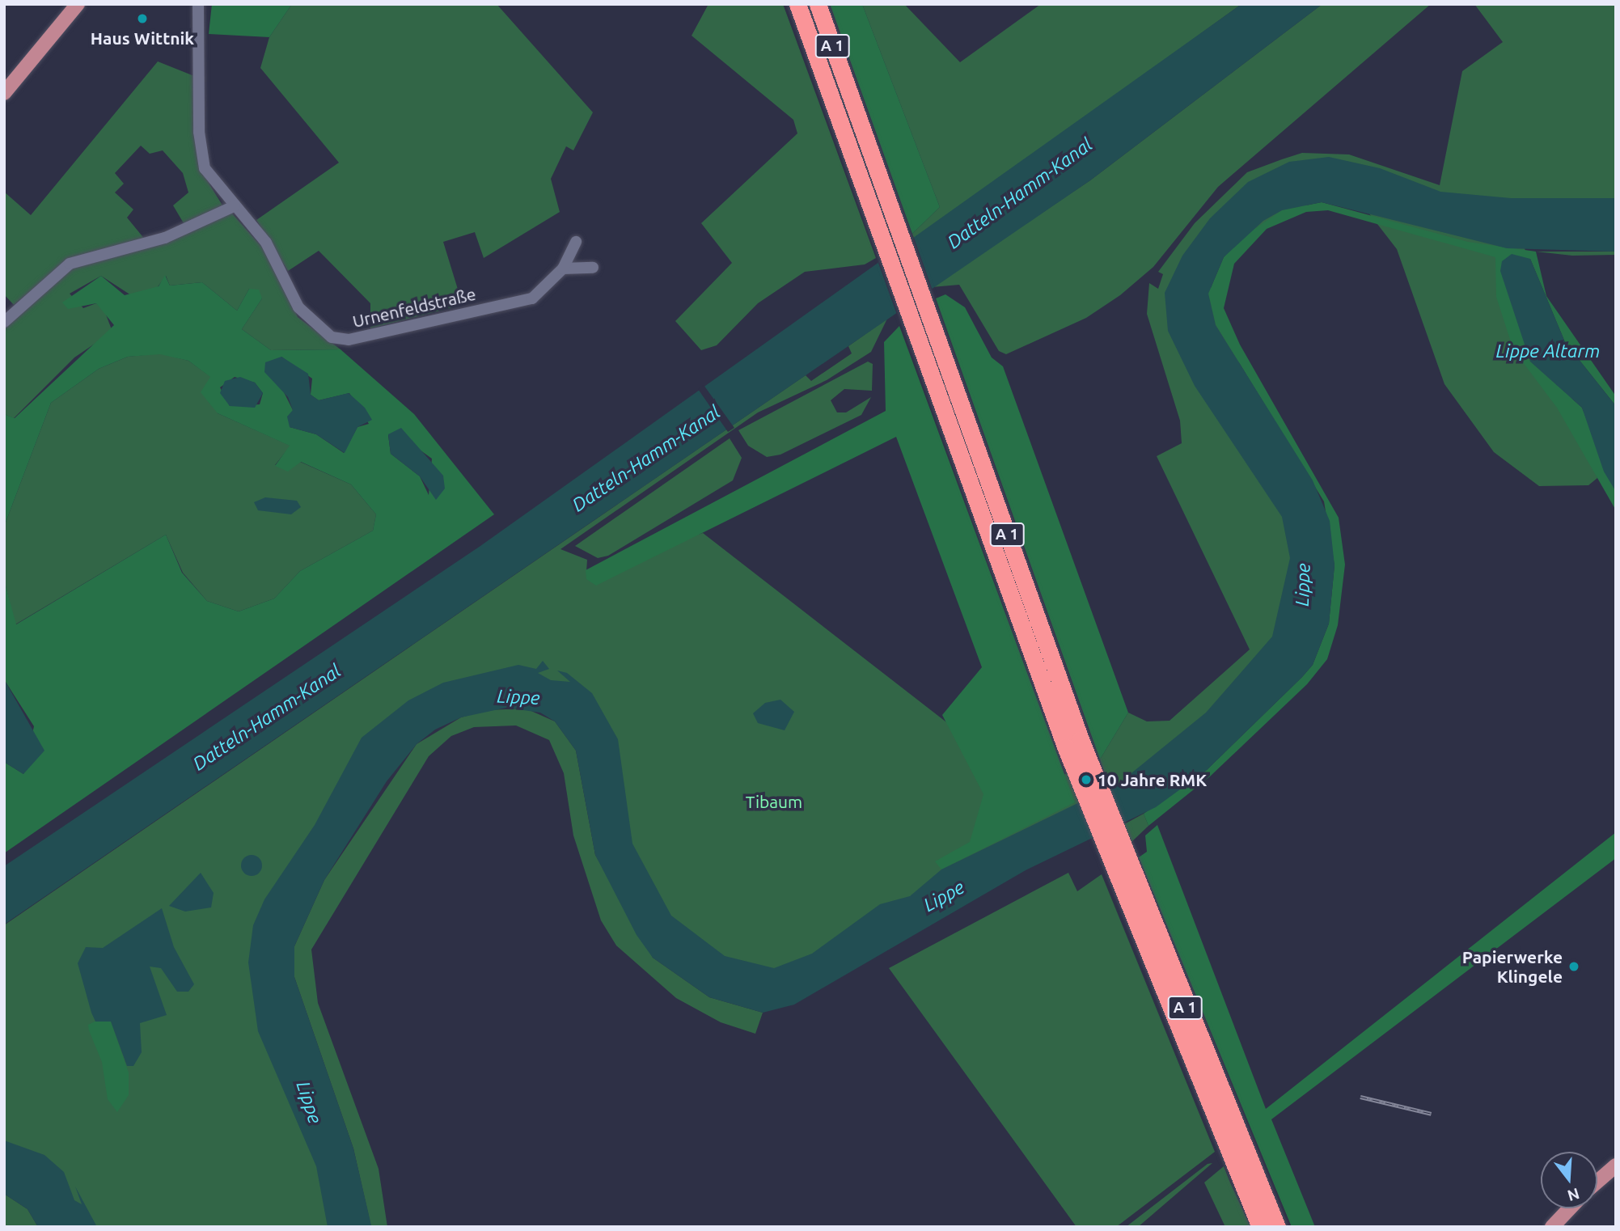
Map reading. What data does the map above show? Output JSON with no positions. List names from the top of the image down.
{
  "streets": {
    "highway": ["A 1"],
    "street": ["Urnenfeldstraße"]
  },
  "water": ["Datteln-Hamm-Kanal", "Lippe Altarm", "Lippe"],
  "parks": ["Tibaum"],
  "places": ["Haus Wittnik", "10 Jahre RMK", "Papierwerke Klingele"],
  "north": "bottom"
}
